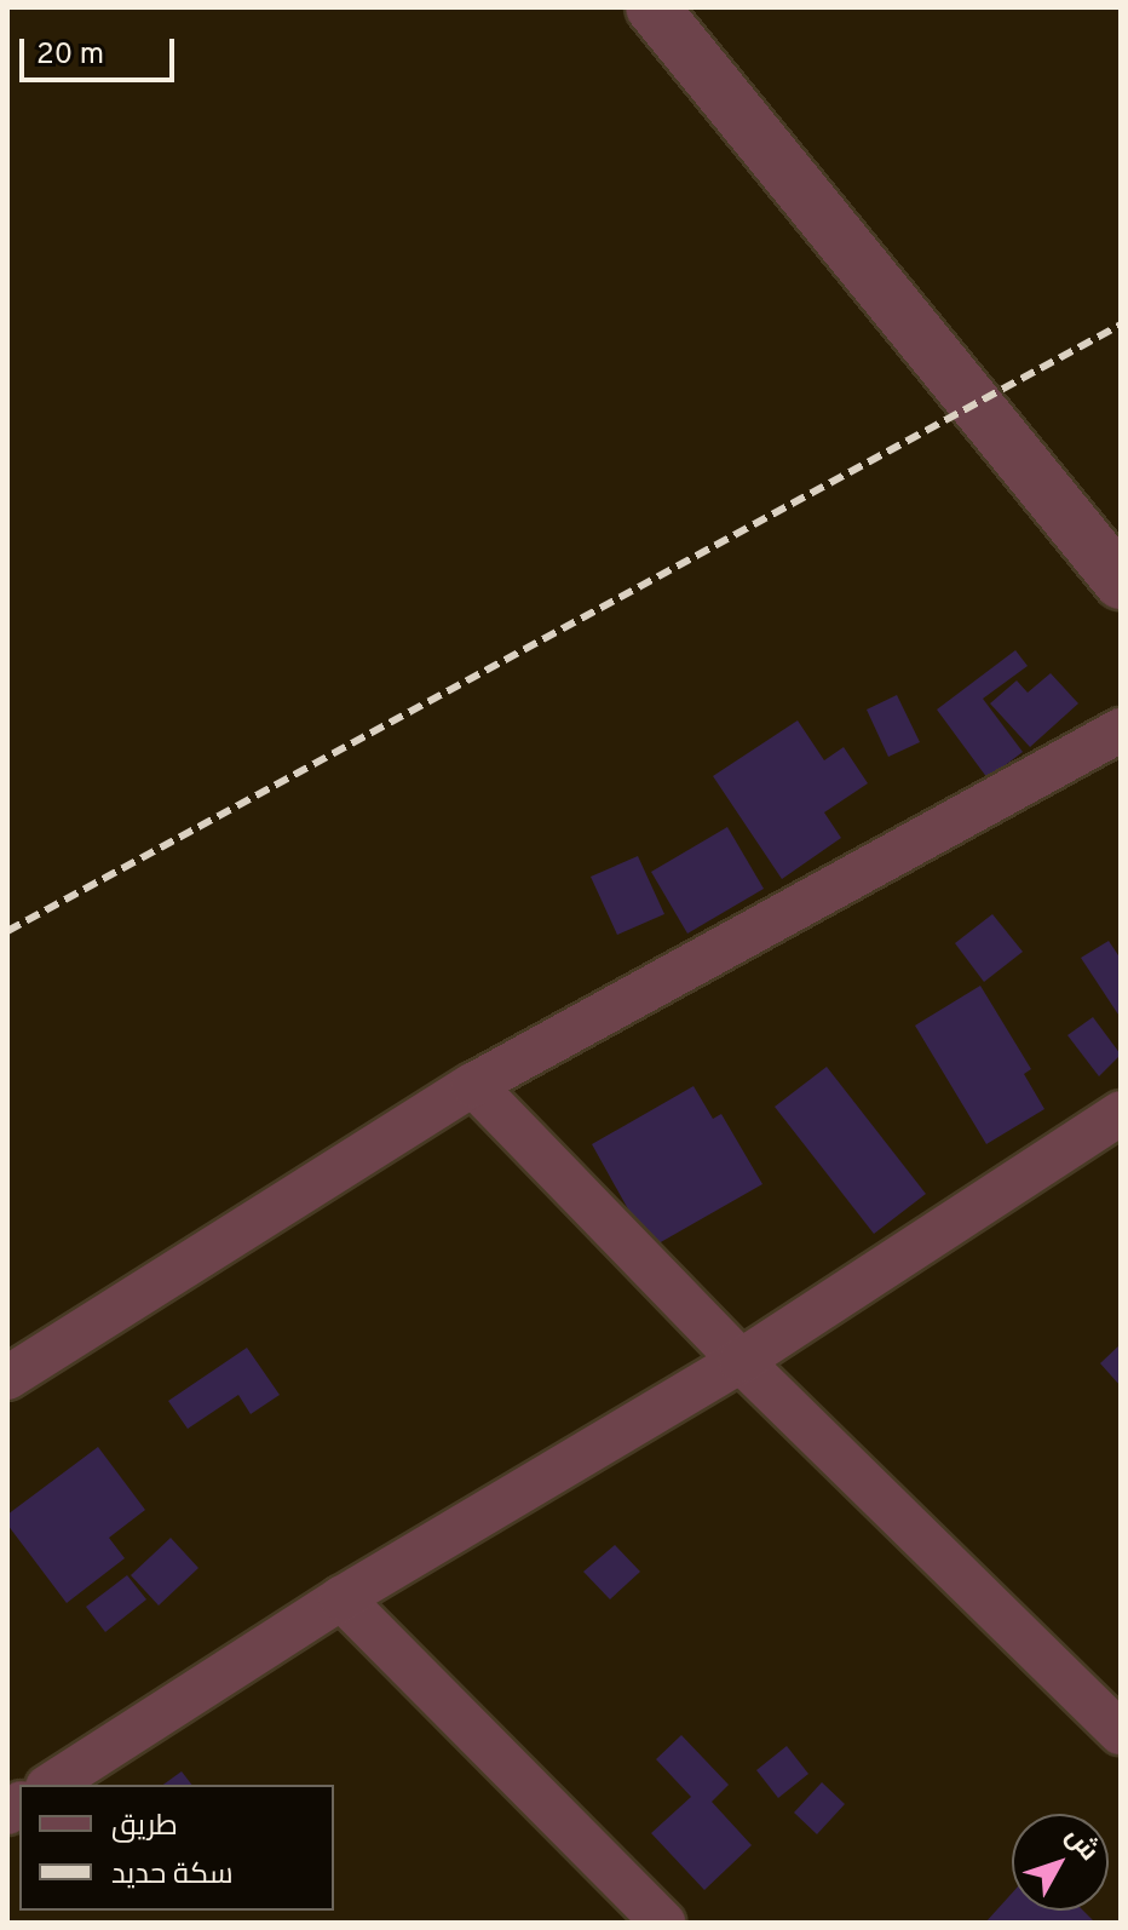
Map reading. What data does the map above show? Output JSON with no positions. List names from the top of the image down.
{
  "legend": ["طريق", "سكة حديد"],
  "scale_bar": "20 m",
  "north": "top right"
}
